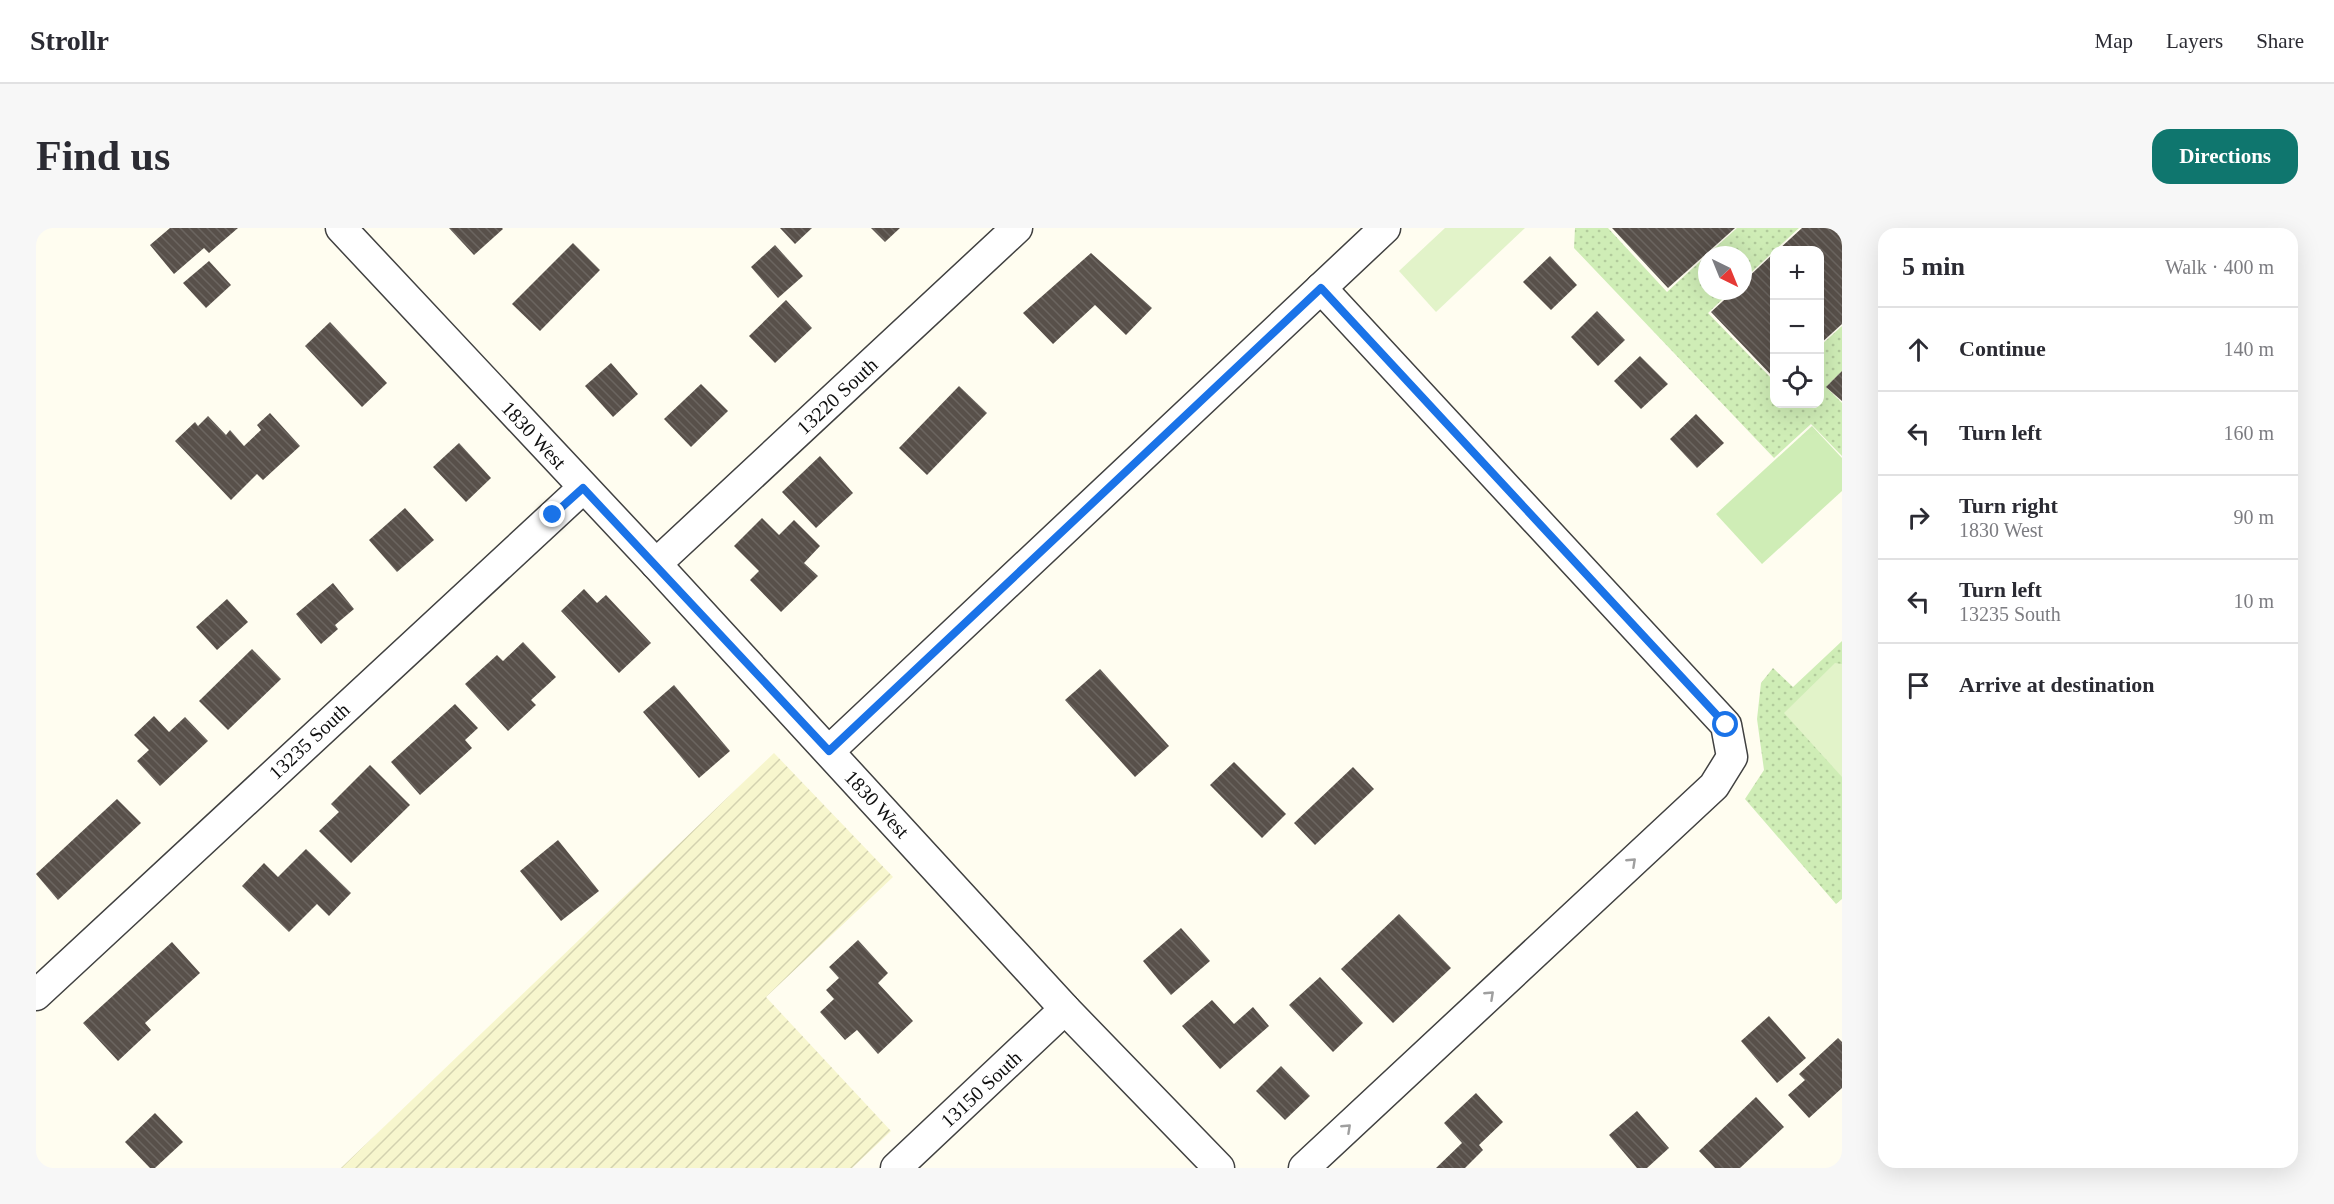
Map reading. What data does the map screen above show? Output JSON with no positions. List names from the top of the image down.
{
  "streets": {
    "street": [
      "13220 South",
      "1830 West",
      "13235 South",
      "13150 South"
    ]
  },
  "crossings": [
    ["13220 South", "1830 West"],
    ["1830 West", "13235 South"],
    ["1830 West", "13150 South"]
  ],
  "north": "bottom right",
  "page": {
    "header": "Strollr",
    "nav": ["Map", "Layers", "Share"],
    "buttons": "Directions",
    "title": "Find us",
    "heading": ["5 min", "Walk · 400 m"],
    "map_buttons": ["+", "−"],
    "list": [
      ["Continue", "140 m"],
      ["Turn left", "160 m"],
      ["Turn right", "1830 West", "90 m"],
      ["Turn left", "13235 South", "10 m"],
      "Arrive at destination"
    ]
  }
}
